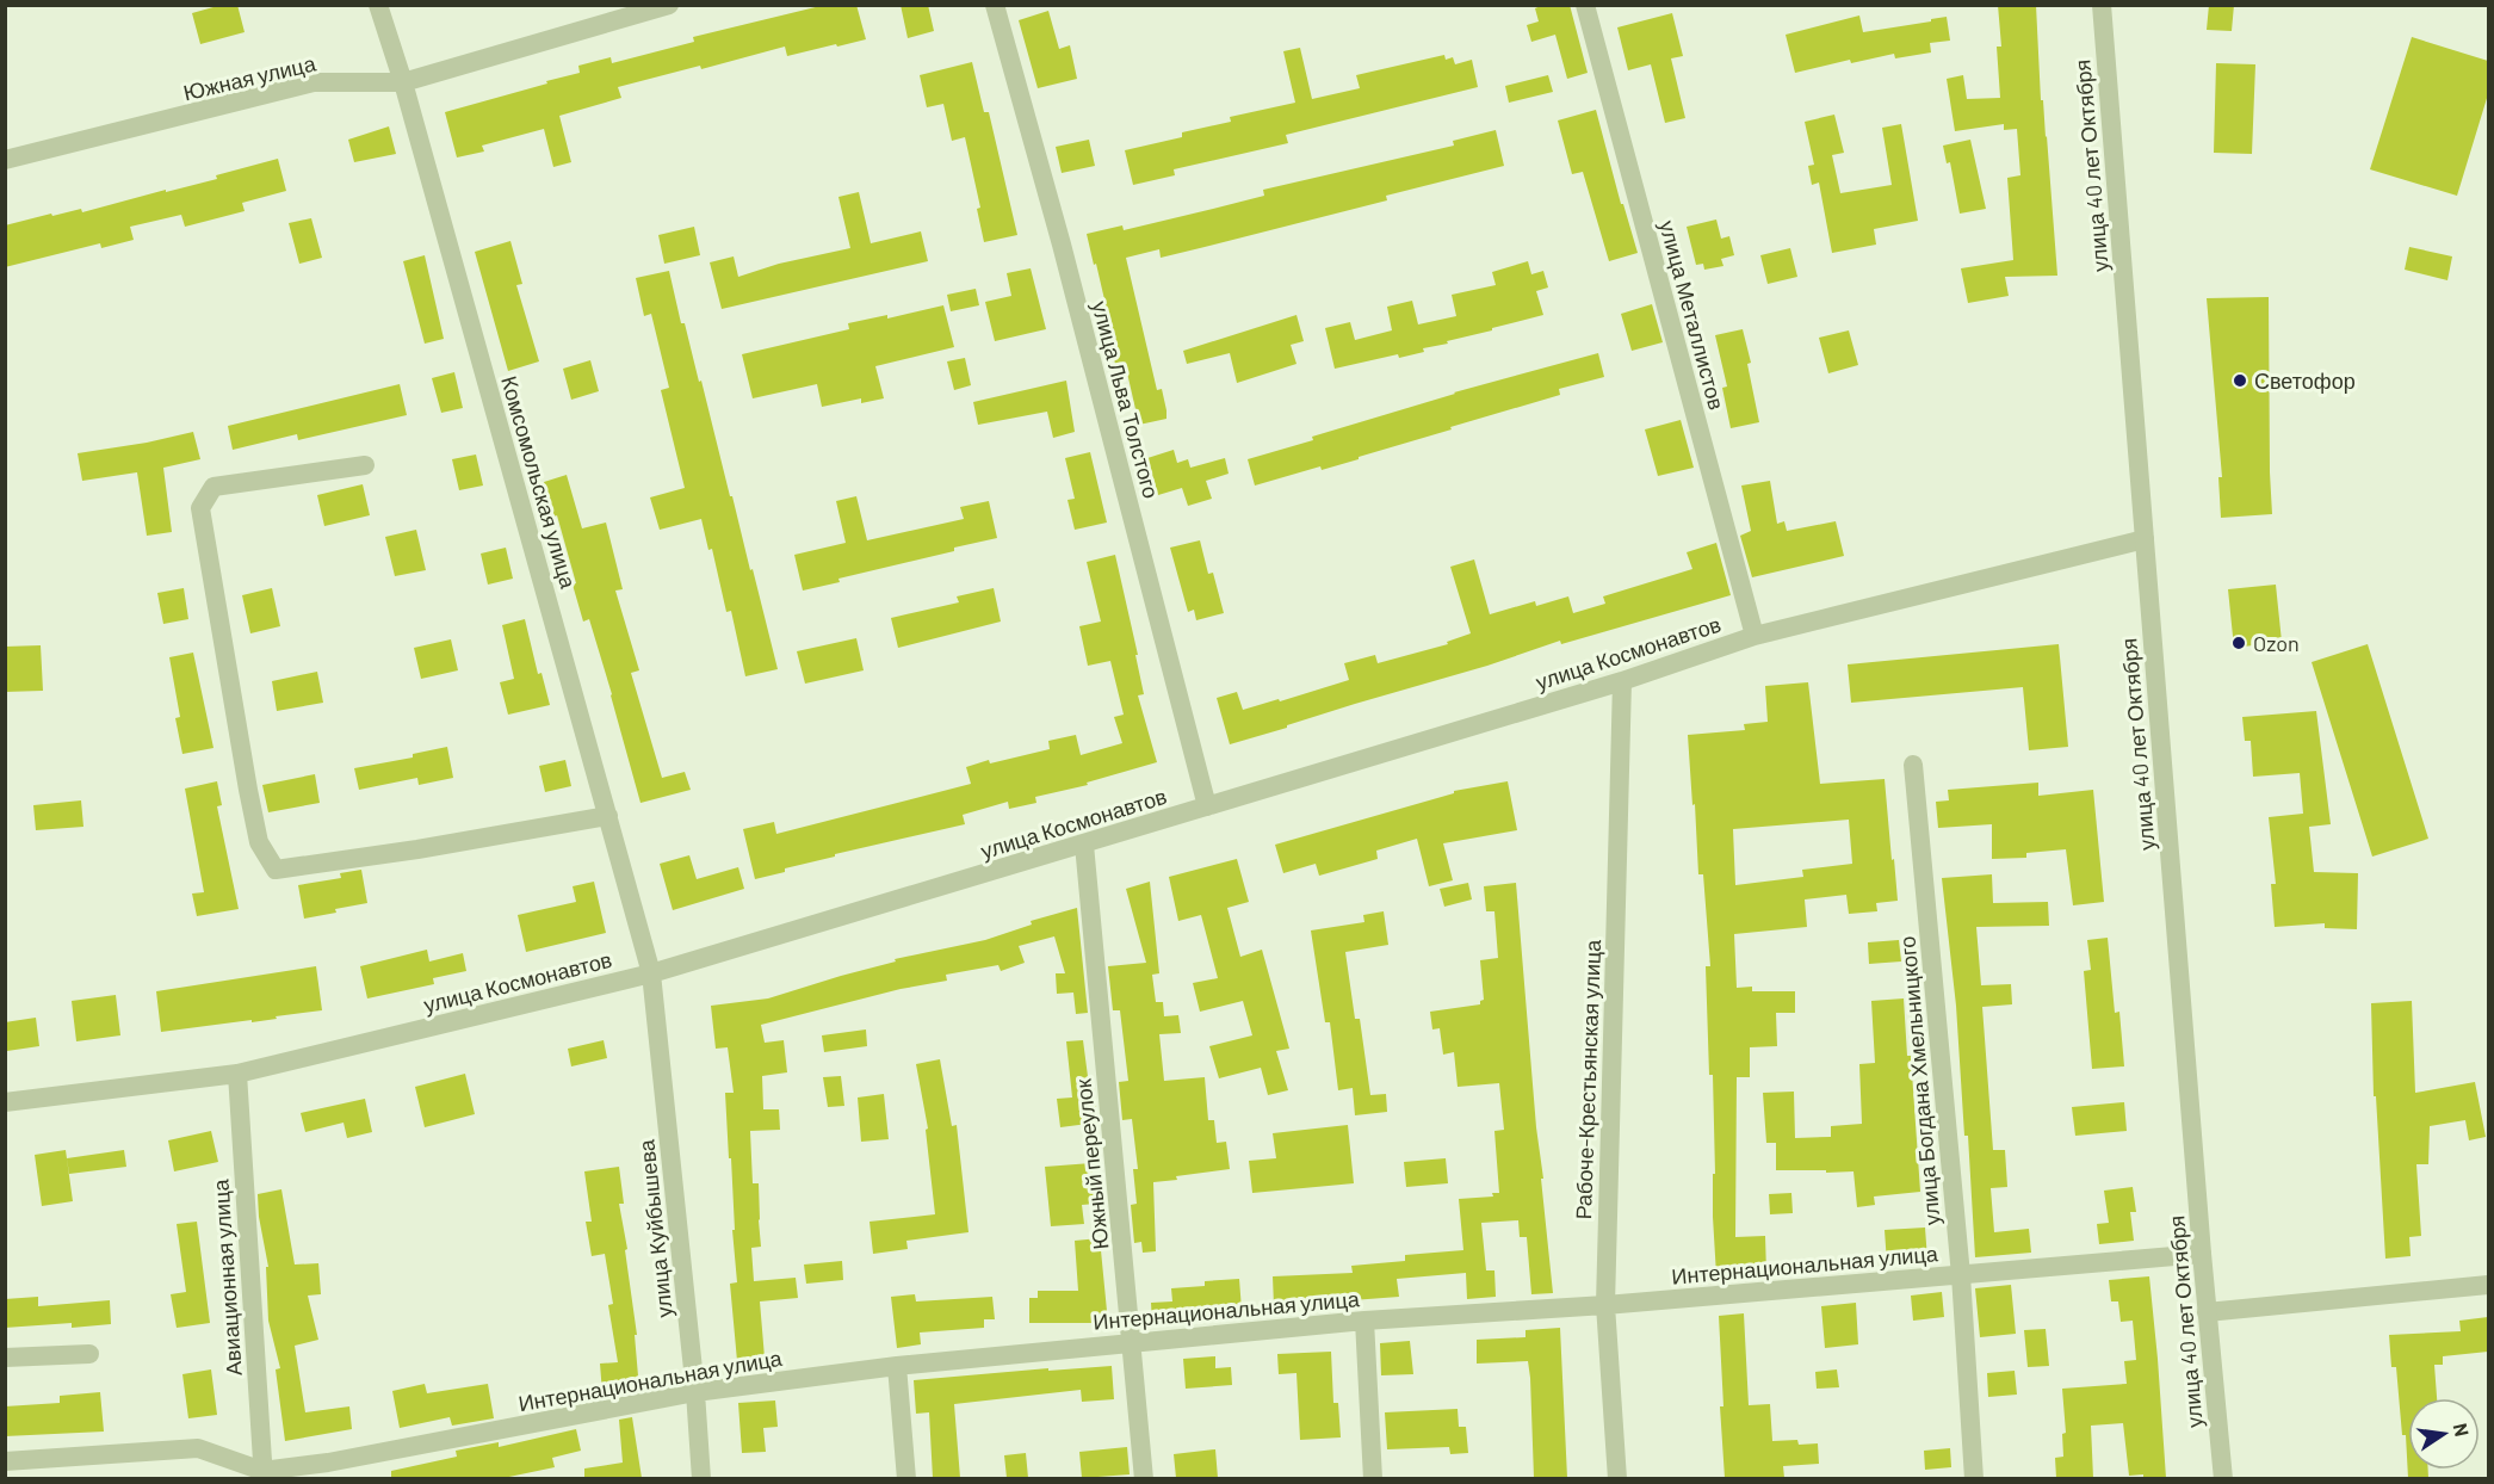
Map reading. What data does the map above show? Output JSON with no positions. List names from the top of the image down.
{
  "streets": {
    "street": [
      "Южная улица",
      "улица 40 лет Октября",
      "улица Металлистов",
      "улица Льва Толстого",
      "Комсомольская улица",
      "улица Космонавтов",
      "Рабоче-Крестьянская улица",
      "улица Богдана Хмельницкого",
      "Южный переулок",
      "улица Куйбышева",
      "Интернациональная улица",
      "Авиационная улица"
    ]
  },
  "crossings": [
    ["Южная улица", "Комсомольская улица"],
    ["улица 40 лет Октября", "улица Космонавтов"],
    ["улица 40 лет Октября", "Интернациональная улица"],
    ["улица Металлистов", "улица Космонавтов"],
    ["улица Льва Толстого", "улица Космонавтов"],
    ["Комсомольская улица", "улица Космонавтов"],
    ["Комсомольская улица", "улица Куйбышева"],
    ["улица Космонавтов", "Рабоче-Крестьянская улица"],
    ["улица Космонавтов", "Южный переулок"],
    ["улица Космонавтов", "улица Куйбышева"],
    ["улица Космонавтов", "Авиационная улица"],
    ["Рабоче-Крестьянская улица", "Интернациональная улица"],
    ["улица Богдана Хмельницкого", "Интернациональная улица"],
    ["Южный переулок", "Интернациональная улица"],
    ["улица Куйбышева", "Интернациональная улица"],
    ["Интернациональная улица", "Авиационная улица"]
  ],
  "places": ["Светофор", "Ozon"],
  "north": "right"
}
